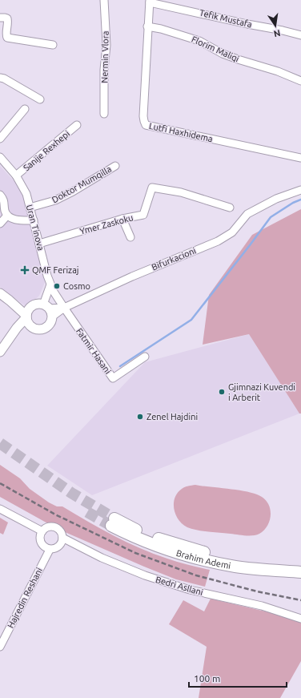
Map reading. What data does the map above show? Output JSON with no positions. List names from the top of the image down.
{
  "streets": {
    "main road": ["Brahim Ademi"],
    "street": [
      "Tefik Mustafa",
      "Florim Maliqi",
      "Nermin Vlora",
      "Lutfi Haxhidema",
      "Sanije Rexhepi",
      "Doktor Mumqilla",
      "Ymer Zaskoku",
      "Uran Tinova",
      "Bifurkacioni",
      "Fatmir Hasani",
      "Bedri Asllani",
      "Hajredin Reshani"
    ]
  },
  "crossings": [
    ["Tefik Mustafa", "Lutfi Haxhidema"],
    ["Florim Maliqi", "Lutfi Haxhidema"],
    ["Sanije Rexhepi", "Uran Tinova"],
    ["Doktor Mumqilla", "Uran Tinova"],
    ["Ymer Zaskoku", "Uran Tinova"],
    ["Bifurkacioni", "Fatmir Hasani"],
    ["Bedri Asllani", "Hajredin Reshani"]
  ],
  "places": {
    "health": ["QMF Ferizaj"],
    "other": ["Cosmo", "Gjimnazi Kuvendi i Arberit", "Zenel Hajdini"]
  },
  "scale_bar": "100 m",
  "north": "bottom"
}
